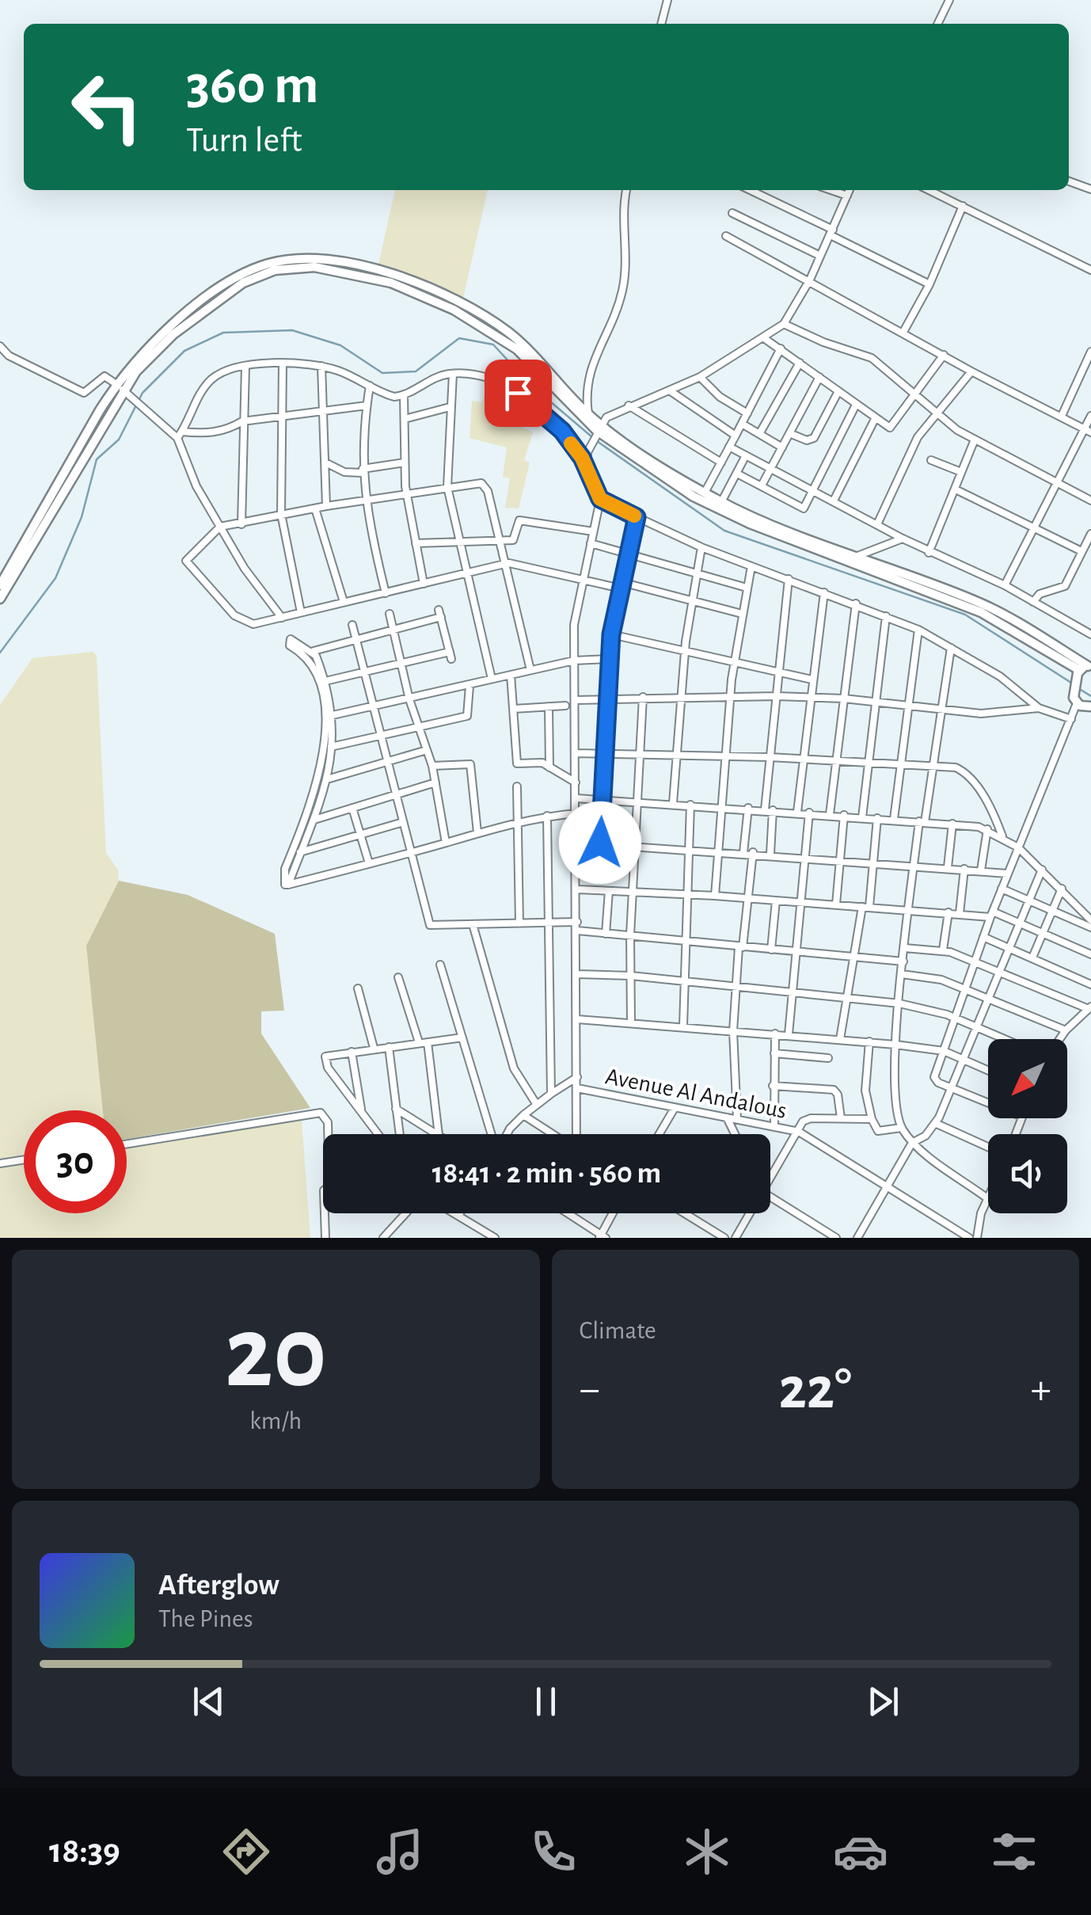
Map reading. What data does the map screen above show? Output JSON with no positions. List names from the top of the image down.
{
  "streets": {
    "street": ["Avenue Al Andalous"]
  },
  "north": "bottom left",
  "page": {
    "turn": ["360 m", "Turn left"],
    "limit": "30",
    "trip": "18:41 · 2 min · 560 m",
    "tile": [
      ["20", "km/h"],
      "Climate"
    ],
    "heat": ["−", "22°", "+"],
    "song": ["Afterglow", "The Pines"],
    "tabs": "18:39"
  }
}
